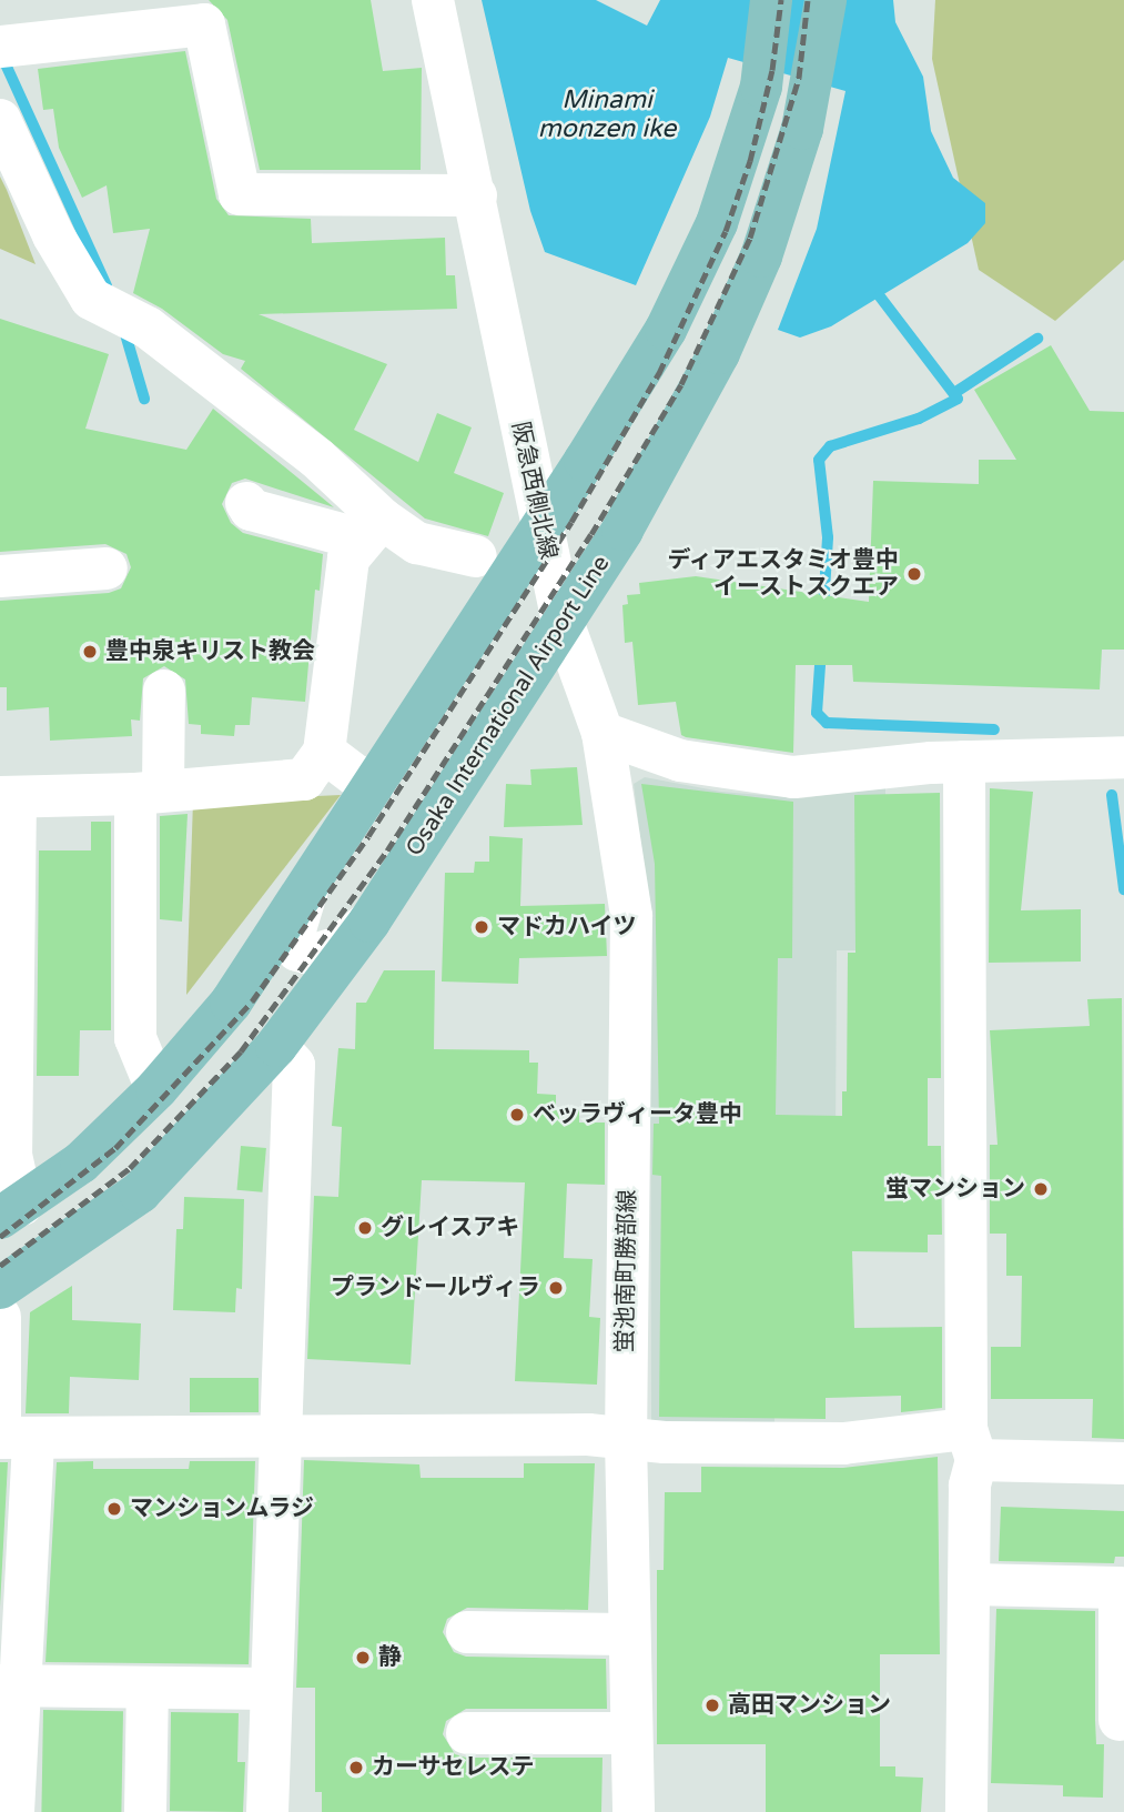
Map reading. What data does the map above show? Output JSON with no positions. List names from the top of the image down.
{
  "streets": {
    "main road": ["Osaka International Airport Line"],
    "street": ["阪急西側北線", "蛍池南町勝部線"]
  },
  "crossings": [
    ["阪急西側北線", "Osaka International Airport Line"],
    ["阪急西側北線", "蛍池南町勝部線"]
  ],
  "water": ["Minami monzen ike"],
  "places": [
    "ディアエスタミオ豊中 イーストスクエア",
    "豊中泉キリスト教会",
    "マドカハイツ",
    "ベッラヴィータ豊中",
    "蛍マンション",
    "グレイスアキ",
    "プランドールヴィラ",
    "マンションムラジ",
    "静",
    "高田マンション",
    "カーサセレステ"
  ]
}
